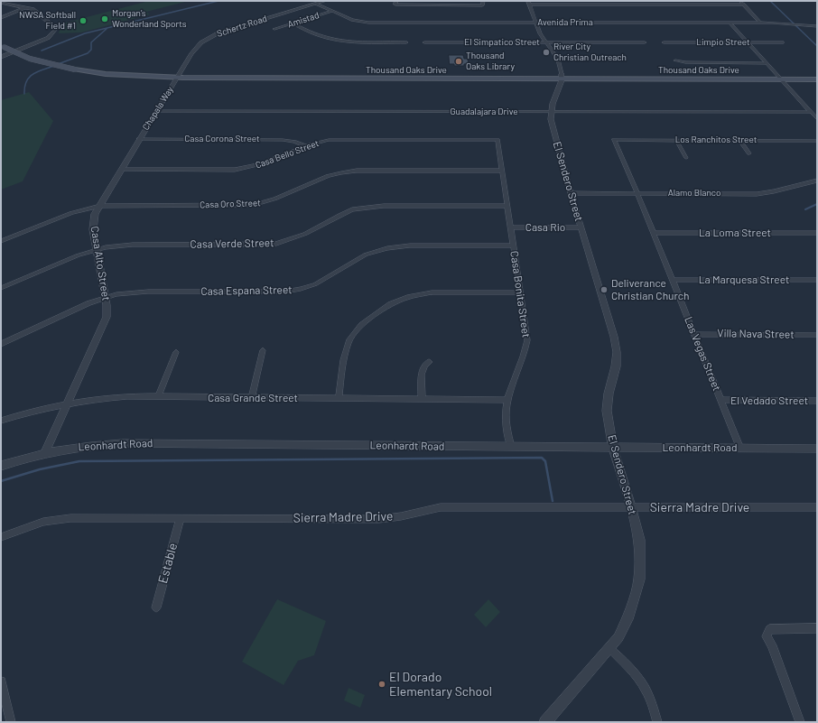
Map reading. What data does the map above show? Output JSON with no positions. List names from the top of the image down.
{
  "streets": {
    "main road": ["Thousand Oaks Drive"],
    "street": [
      "Amistad",
      "Avenida Prima",
      "Schertz Road",
      "El Simpatico Street",
      "Limpio Street",
      "Chapala Way",
      "Guadalajara Drive",
      "Casa Corona Street",
      "Los Ranchitos Street",
      "Casa Bello Street",
      "El Sendero Street",
      "Alamo Blanco",
      "Casa Oro Street",
      "Casa Rio",
      "La Loma Street",
      "Casa Verde Street",
      "Casa Alto Street",
      "La Marquesa Street",
      "Casa Espana Street",
      "Casa Bonita Street",
      "Villa Nava Street",
      "Las Vegas Street",
      "Casa Grande Street",
      "El Vedado Street",
      "Leonhardt Road",
      "Sierra Madre Drive",
      "Estable"
    ]
  },
  "crossings": [
    ["Amistad", "Avenida Prima"],
    ["Avenida Prima", "Schertz Road"],
    ["Schertz Road", "Thousand Oaks Drive"],
    ["Schertz Road", "Chapala Way"],
    ["Thousand Oaks Drive", "Chapala Way"],
    ["Thousand Oaks Drive", "El Sendero Street"],
    ["Chapala Way", "Guadalajara Drive"],
    ["Chapala Way", "Casa Corona Street"],
    ["Chapala Way", "Casa Alto Street"],
    ["Guadalajara Drive", "El Sendero Street"],
    ["Casa Corona Street", "Casa Bello Street"],
    ["Casa Corona Street", "Casa Alto Street"],
    ["Los Ranchitos Street", "Las Vegas Street"],
    ["Casa Bello Street", "Casa Alto Street"],
    ["Casa Bello Street", "Casa Bonita Street"],
    ["El Sendero Street", "Alamo Blanco"],
    ["El Sendero Street", "Casa Rio"],
    ["El Sendero Street", "Leonhardt Road"],
    ["El Sendero Street", "Sierra Madre Drive"],
    ["Alamo Blanco", "Las Vegas Street"],
    ["Casa Oro Street", "Casa Alto Street"],
    ["Casa Oro Street", "Casa Bonita Street"],
    ["Casa Rio", "Casa Bonita Street"],
    ["La Loma Street", "Las Vegas Street"],
    ["Casa Verde Street", "Casa Alto Street"],
    ["Casa Verde Street", "Casa Bonita Street"],
    ["Casa Alto Street", "Casa Espana Street"],
    ["Casa Alto Street", "Casa Grande Street"],
    ["Casa Alto Street", "Leonhardt Road"],
    ["La Marquesa Street", "Las Vegas Street"],
    ["Casa Espana Street", "Casa Bonita Street"],
    ["Casa Bonita Street", "Casa Grande Street"],
    ["Casa Bonita Street", "Leonhardt Road"],
    ["Villa Nava Street", "Las Vegas Street"],
    ["Las Vegas Street", "El Vedado Street"],
    ["Las Vegas Street", "Leonhardt Road"],
    ["Sierra Madre Drive", "Estable"]
  ],
  "places": [
    "Morgan’s Wonderland Sports",
    "NWSA Softball Field #1",
    "River City Christian Outreach",
    "Thousand Oaks Library",
    "Deliverance Christian Church",
    "El Dorado Elementary School"
  ]
}
